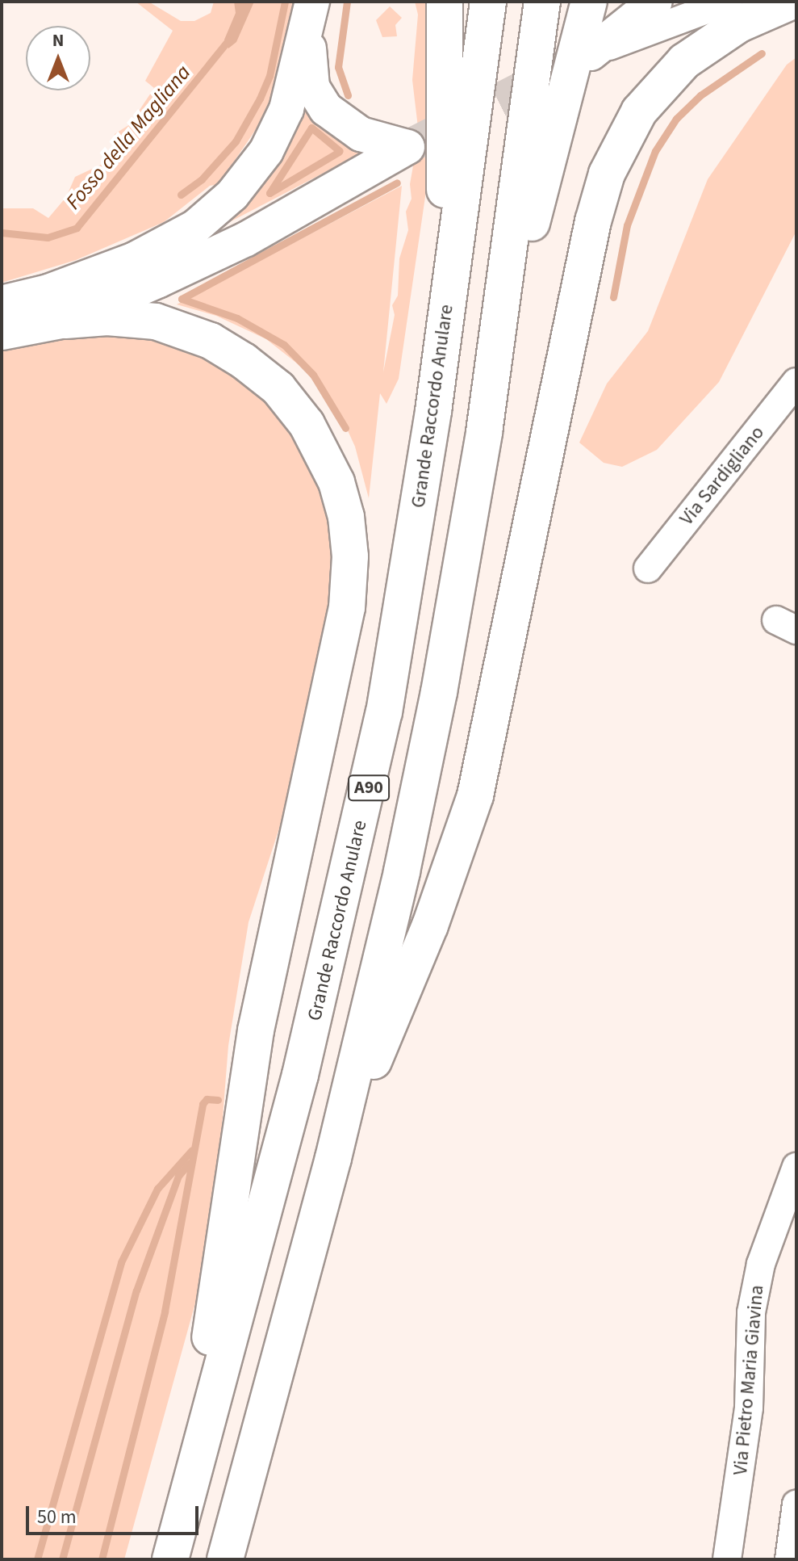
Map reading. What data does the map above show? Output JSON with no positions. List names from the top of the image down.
{
  "streets": {
    "highway": ["Grande Raccordo Anulare", "A90"],
    "street": ["Via Sardigliano", "Via Pietro Maria Giavina"]
  },
  "water": ["Fosso della Magliana"],
  "scale_bar": "50 m",
  "north": "top"
}
